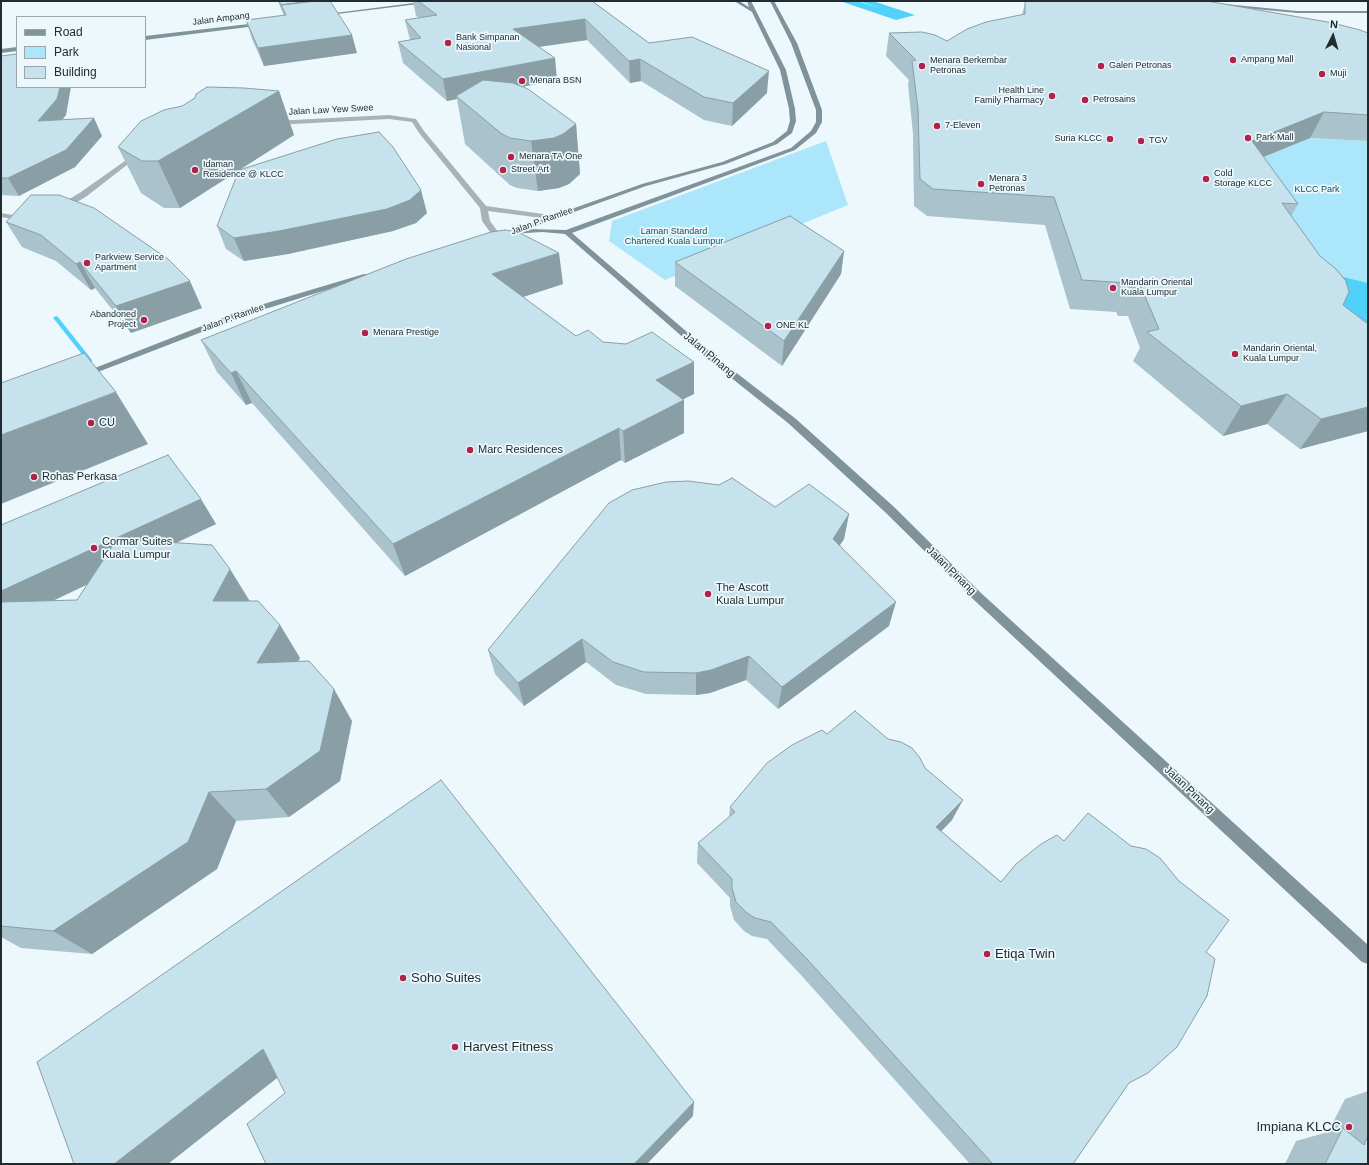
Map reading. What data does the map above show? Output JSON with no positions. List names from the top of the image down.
{
  "streets": {
    "street": [
      "Jalan Ampang",
      "Jalan Law Yew Swee",
      "Jalan P. Ramlee",
      "Jalan Pinang"
    ]
  },
  "crossings": [
    ["Jalan Law Yew Swee", "Jalan P. Ramlee"],
    ["Jalan P. Ramlee", "Jalan Pinang"]
  ],
  "parks": ["KLCC Park", "Laman Standard Chartered Kuala Lumpur"],
  "places": [
    "Bank Simpanan Nasional",
    "Ampang Mall",
    "Menara Berkembar Petronas",
    "Galeri Petronas",
    "Muji",
    "Menara BSN",
    "Health Line Family Pharmacy",
    "Petrosains",
    "7-Eleven",
    "Park Mall",
    "Suria KLCC",
    "TGV",
    "Menara TA One",
    "Idaman Residence @ KLCC",
    "Street Art",
    "Cold Storage KLCC",
    "Menara 3 Petronas",
    "Parkview Service Apartment",
    "Mandarin Oriental Kuala Lumpur",
    "Abandoned Project",
    "ONE KL",
    "Menara Prestige",
    "Mandarin Oriental, Kuala Lumpur",
    "CU",
    "Marc Residences",
    "Rohas Perkasa",
    "Cormar Suites Kuala Lumpur",
    "The Ascott Kuala Lumpur",
    "Etiqa Twin",
    "Soho Suites",
    "Harvest Fitness",
    "Impiana KLCC"
  ],
  "legend": ["Road", "Park", "Building"],
  "north": "top"
}
